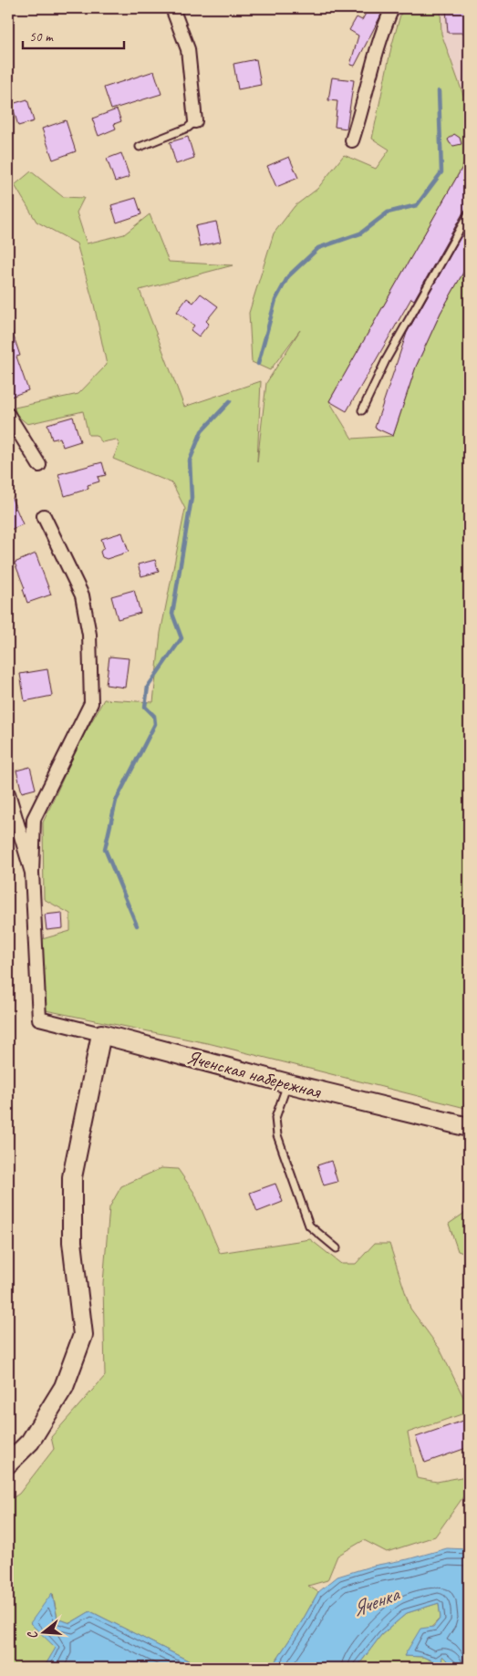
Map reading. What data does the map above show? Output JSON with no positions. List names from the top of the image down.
{
  "streets": {
    "street": ["Яченская набережная"]
  },
  "water": ["Яченка"],
  "scale_bar": "50 m",
  "north": "left"
}
